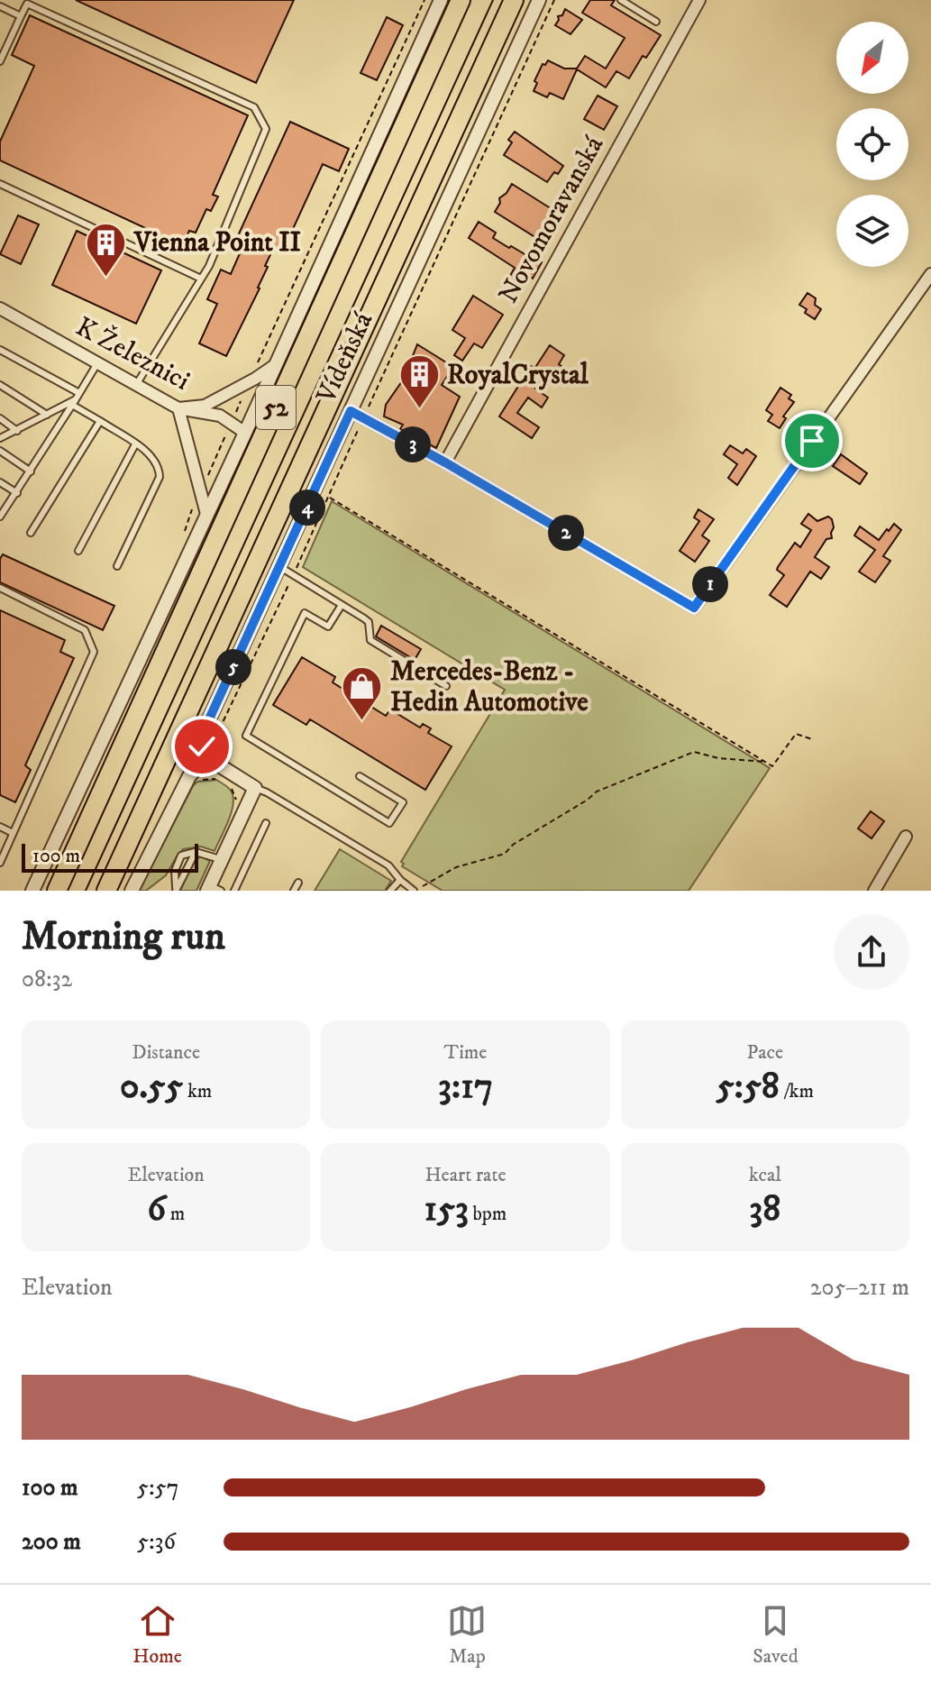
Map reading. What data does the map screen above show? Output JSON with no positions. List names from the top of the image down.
{
  "streets": {
    "highway": ["Vídeňská", "52"],
    "street": ["Novomoravanská", "K Železnici"]
  },
  "places": {
    "building": ["Vienna Point II", "RoyalCrystal"],
    "shop": ["Mercedes-Benz - Hedin Automotive"]
  },
  "scale_bar": "100 m",
  "north": "bottom left",
  "page": {
    "pins": [
      "3",
      "4",
      "2",
      "1",
      "5"
    ],
    "scale": "100 m",
    "heading": ["Morning run", "08:32"],
    "stats": [
      ["Distance", "0.55 km"],
      ["Time", "3:17"],
      ["Pace", "5:58 /km"],
      ["Elevation", "6 m"],
      ["Heart rate", "153 bpm"],
      ["kcal", "38"]
    ],
    "chart": ["Elevation", "205–211 m"],
    "list": [
      {
        "name": "100 m",
        "note": "5:57"
      },
      {
        "name": "200 m",
        "note": "5:36"
      }
    ],
    "tabs": ["Home", "Map", "Saved"]
  }
}
